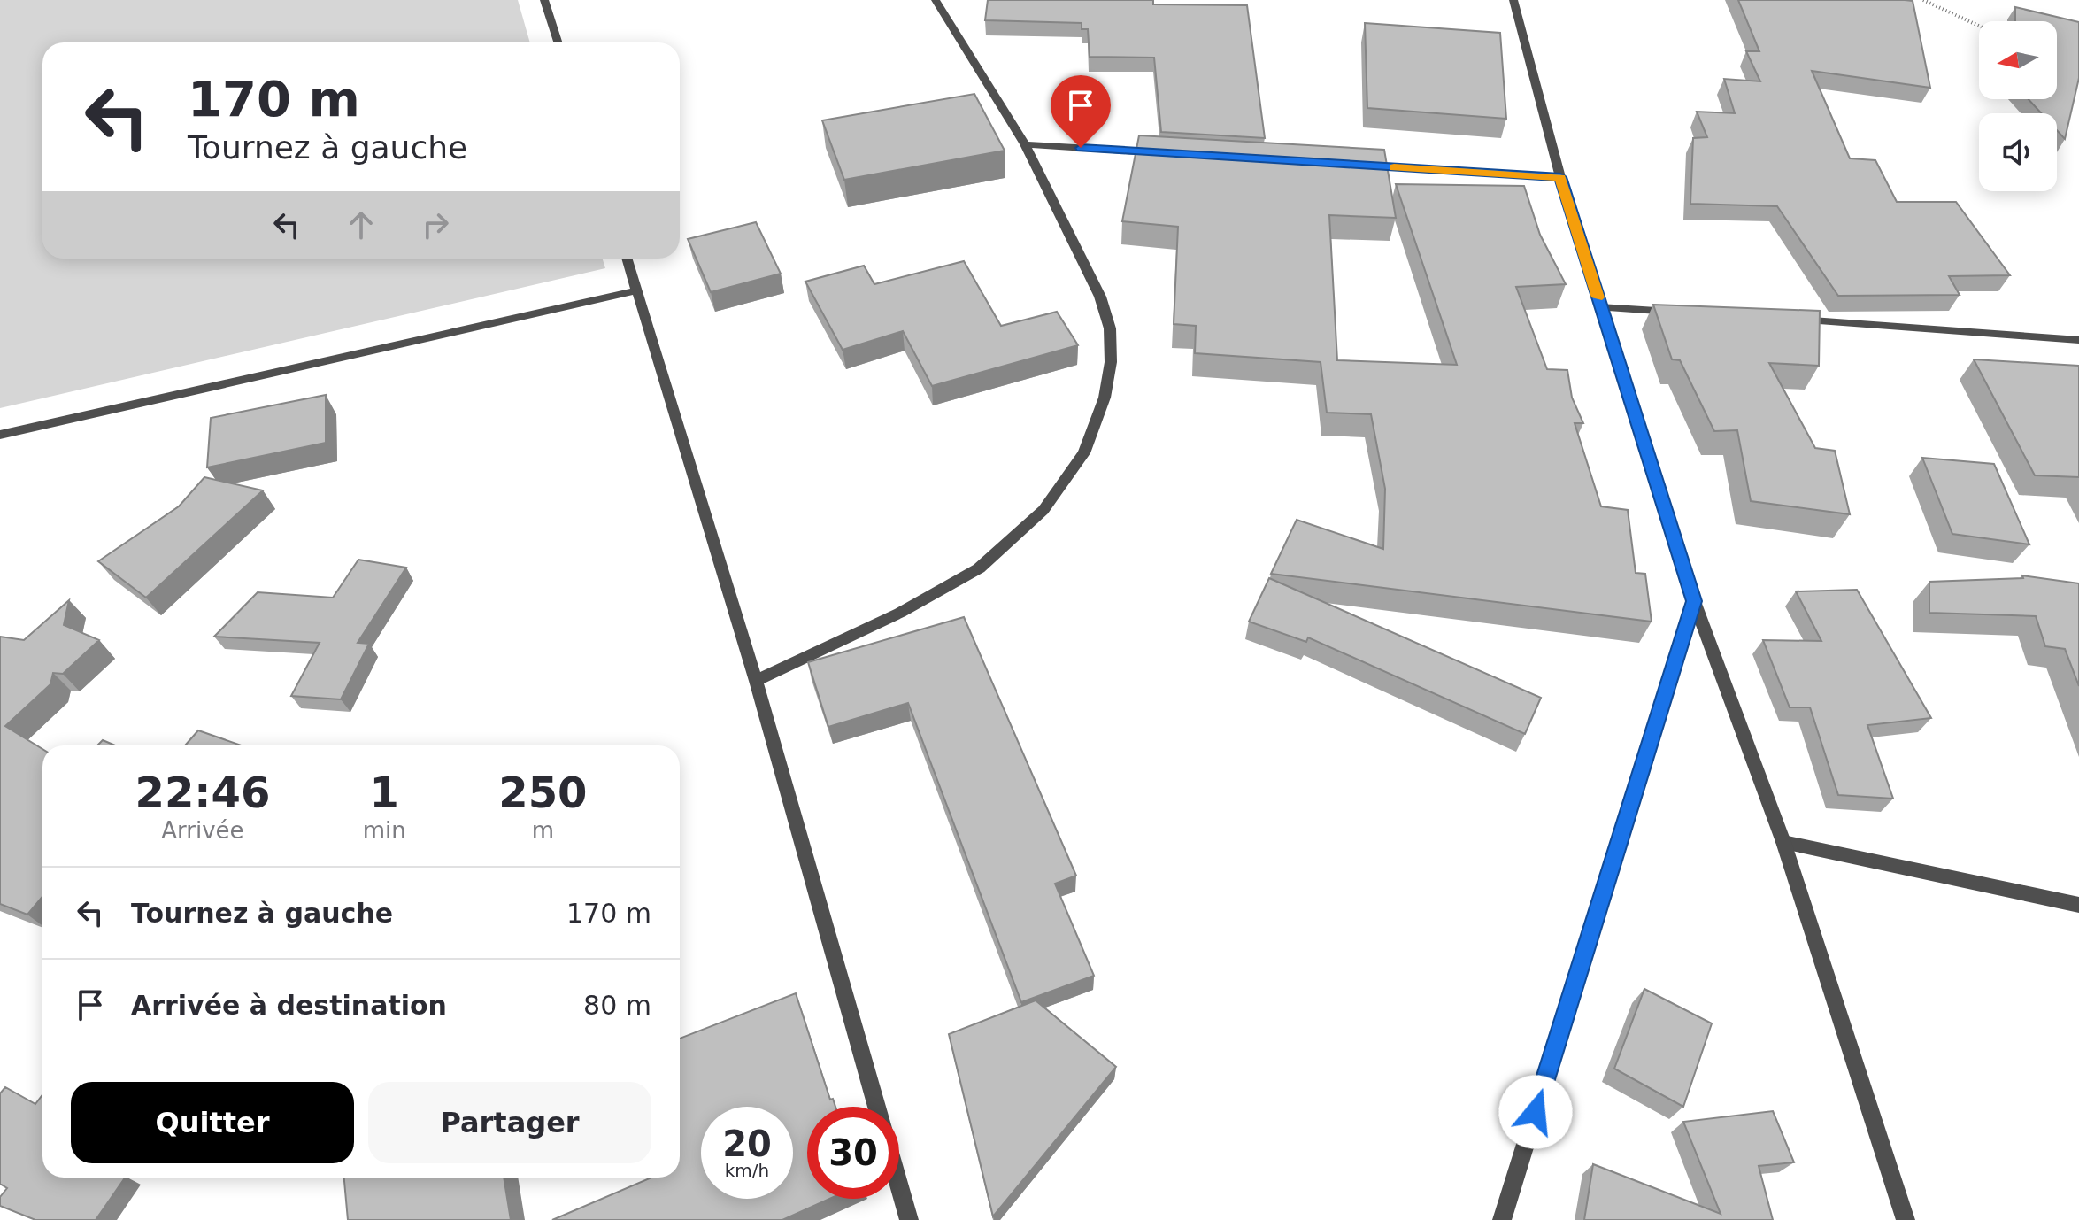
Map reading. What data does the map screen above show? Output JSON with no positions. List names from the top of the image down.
{
  "north": "left",
  "page": {
    "turn": ["170 m", "Tournez à gauche"],
    "eta": [
      "22:46",
      "Arrivée",
      "1",
      "min",
      "250",
      "m"
    ],
    "list": [
      {
        "name": "Tournez à gauche",
        "value": "170 m"
      },
      {
        "name": "Arrivée à destination",
        "value": "80 m"
      }
    ],
    "buttons": ["Quitter", "Partager"],
    "speed": "20 km/h",
    "limit": "30"
  }
}
